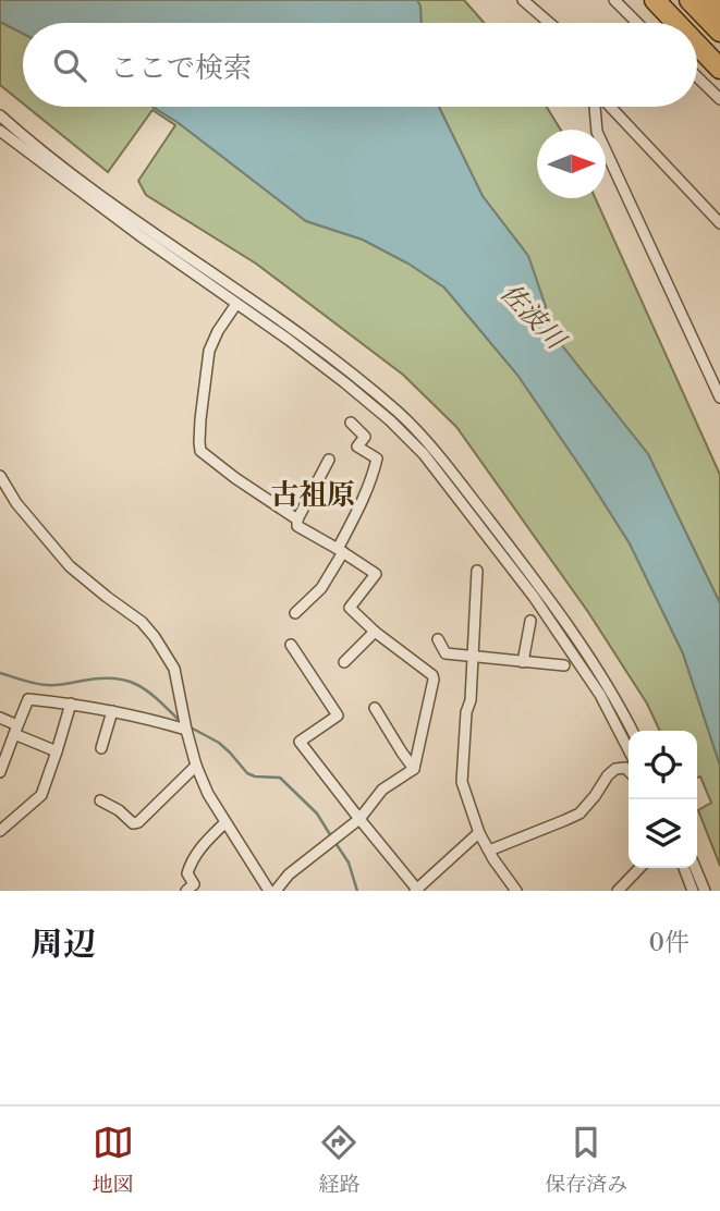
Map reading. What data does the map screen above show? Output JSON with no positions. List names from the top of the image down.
{
  "districts": ["古祖原"],
  "water": ["佐波川"],
  "north": "right",
  "page": {
    "search": "ここで検索",
    "heading": ["周辺", "0件"],
    "nav": ["地図", "経路", "保存済み"]
  }
}
